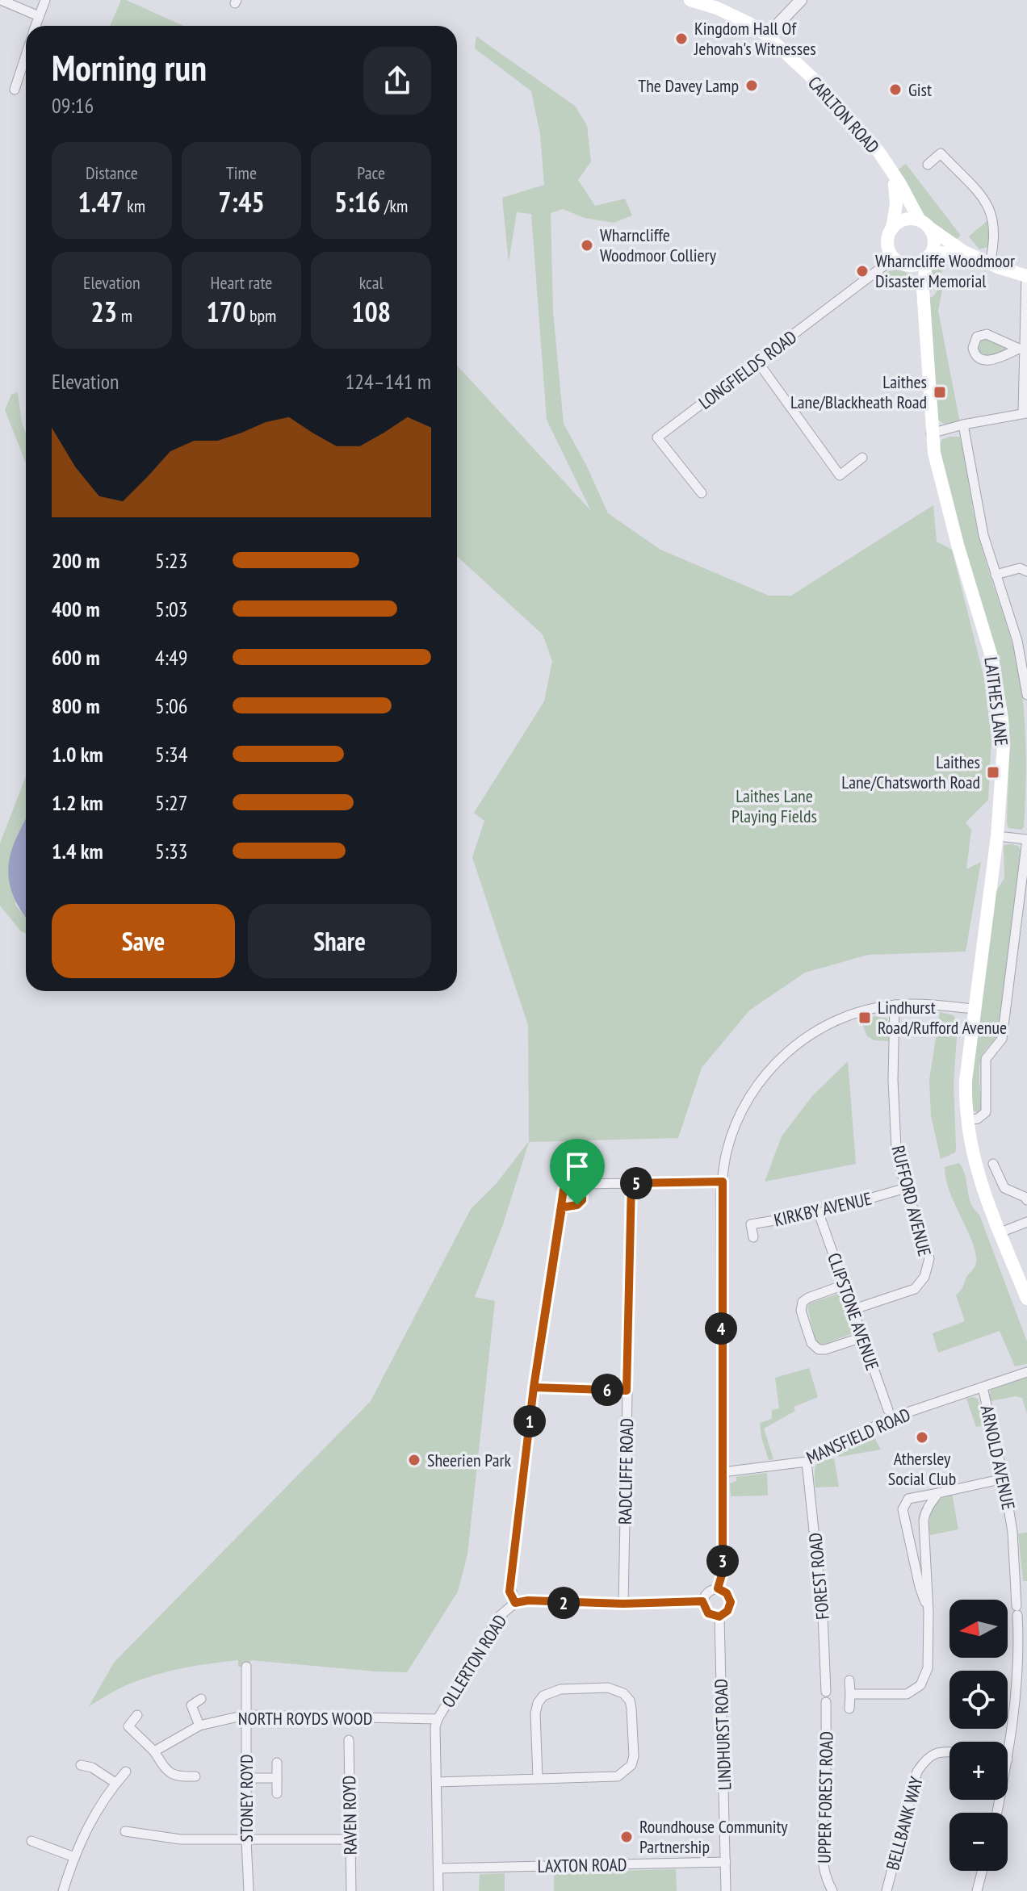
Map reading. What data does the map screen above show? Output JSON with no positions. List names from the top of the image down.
{
  "streets": {
    "main road": ["CARLTON ROAD", "LAITHES LANE"],
    "street": [
      "LONGFIELDS ROAD",
      "RUFFORD AVENUE",
      "KIRKBY AVENUE",
      "CLIPSTONE AVENUE",
      "MANSFIELD ROAD",
      "ARNOLD AVENUE",
      "RADCLIFFE ROAD",
      "FOREST ROAD",
      "OLLERTON ROAD",
      "NORTH ROYDS WOOD",
      "LINDHURST ROAD",
      "UPPER FOREST ROAD",
      "STONEY ROYD",
      "RAVEN ROYD",
      "BELLBANK WAY",
      "LAXTON ROAD"
    ]
  },
  "crossings": [
    ["CARLTON ROAD", "LONGFIELDS ROAD"],
    ["CARLTON ROAD", "LAITHES LANE"],
    ["LONGFIELDS ROAD", "LAITHES LANE"],
    ["LAITHES LANE", "LINDHURST ROAD"],
    ["RUFFORD AVENUE", "KIRKBY AVENUE"],
    ["RUFFORD AVENUE", "CLIPSTONE AVENUE"],
    ["RUFFORD AVENUE", "LINDHURST ROAD"],
    ["KIRKBY AVENUE", "CLIPSTONE AVENUE"],
    ["MANSFIELD ROAD", "ARNOLD AVENUE"],
    ["MANSFIELD ROAD", "FOREST ROAD"],
    ["MANSFIELD ROAD", "LINDHURST ROAD"],
    ["OLLERTON ROAD", "NORTH ROYDS WOOD"],
    ["OLLERTON ROAD", "LAXTON ROAD"],
    ["NORTH ROYDS WOOD", "STONEY ROYD"],
    ["LINDHURST ROAD", "LAXTON ROAD"]
  ],
  "parks": ["Laithes Lane Playing Fields"],
  "places": {
    "other": [
      "Kingdom Hall Of Jehovah's Witnesses",
      "The Davey Lamp",
      "Gist",
      "Wharncliffe Woodmoor Colliery",
      "Wharncliffe Woodmoor Disaster Memorial",
      "Athersley Social Club",
      "Sheerien Park",
      "Roundhouse Community Partnership"
    ],
    "transit": ["Laithes Lane/Blackheath Road", "Laithes Lane/Chatsworth Road", "Lindhurst Road/Rufford Avenue"]
  },
  "north": "left",
  "page": {
    "heading": ["Morning run", "09:16"],
    "stats": [
      ["Distance", "1.47 km"],
      ["Time", "7:45"],
      ["Pace", "5:16 /km"],
      ["Elevation", "23 m"],
      ["Heart rate", "170 bpm"],
      ["kcal", "108"]
    ],
    "chart": ["Elevation", "124–141 m"],
    "list": [
      {
        "name": "200 m",
        "note": "5:23"
      },
      {
        "name": "400 m",
        "note": "5:03"
      },
      {
        "name": "600 m",
        "note": "4:49"
      },
      {
        "name": "800 m",
        "note": "5:06"
      },
      {
        "name": "1.0 km",
        "note": "5:34"
      },
      {
        "name": "1.2 km",
        "note": "5:27"
      },
      {
        "name": "1.4 km",
        "note": "5:33"
      }
    ],
    "buttons": ["Save", "Share"],
    "pins": [
      "5",
      "4",
      "6",
      "1",
      "3",
      "2"
    ],
    "map_buttons": ["+", "−"]
  }
}
